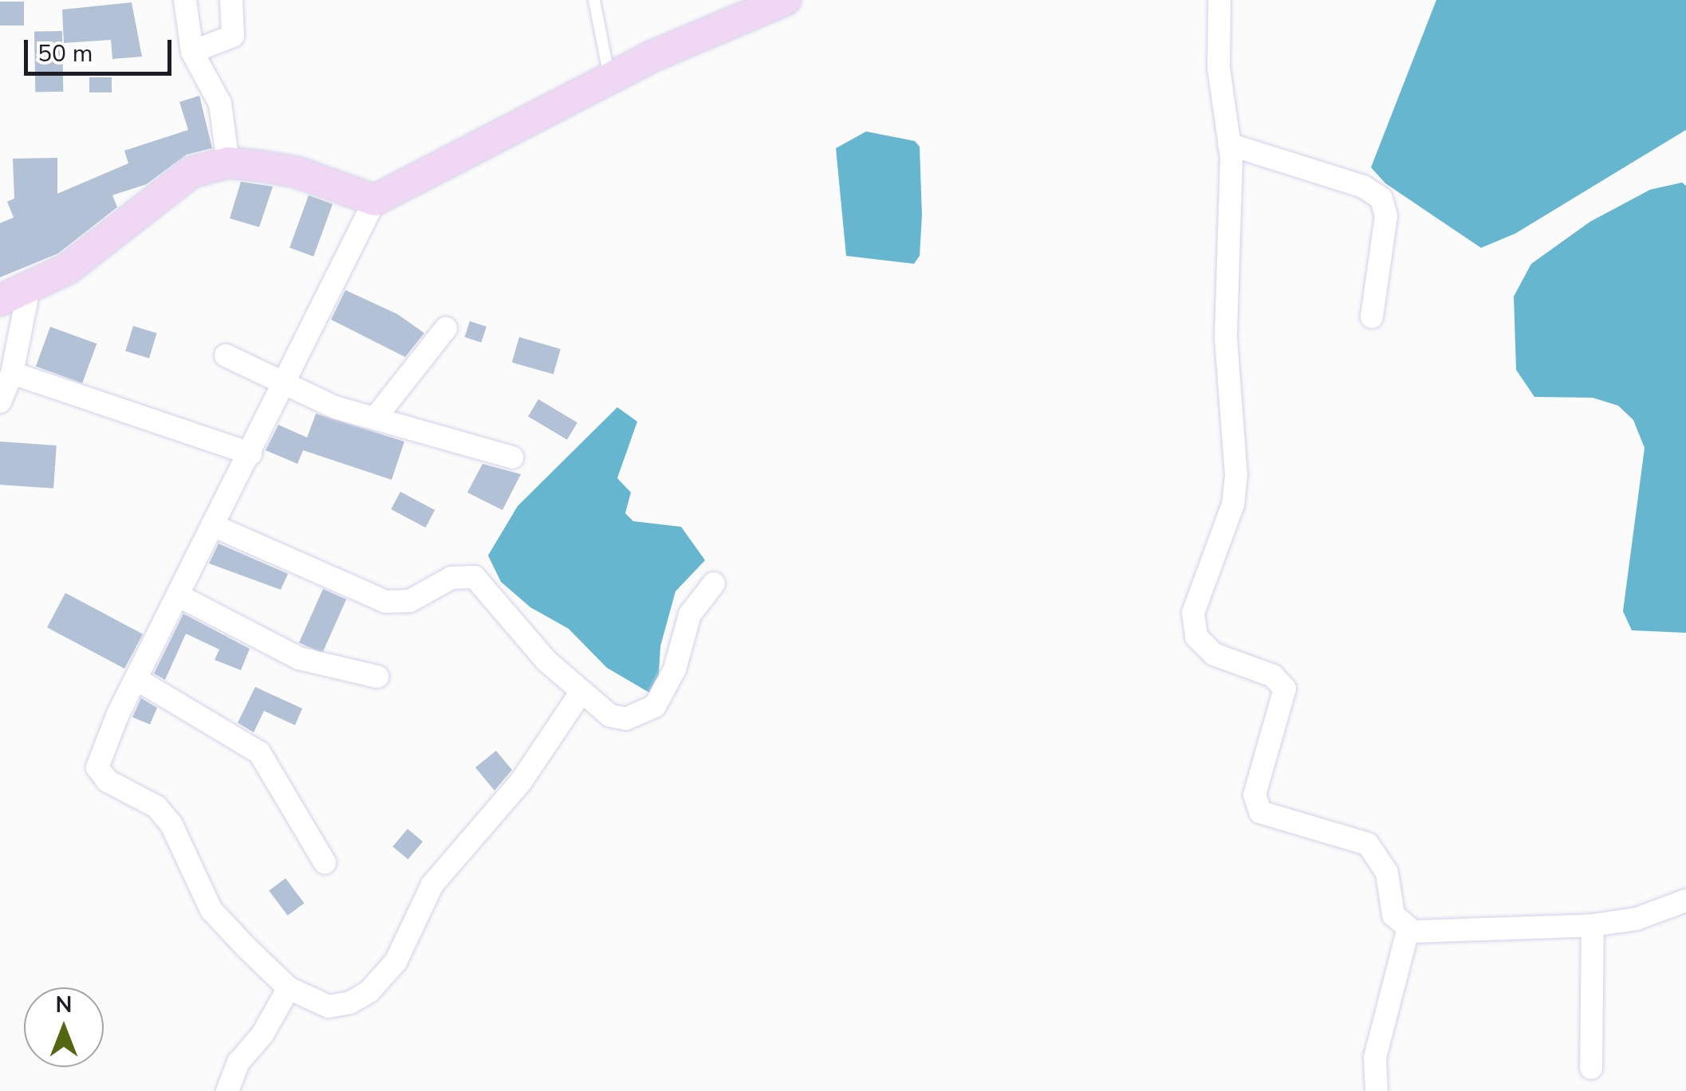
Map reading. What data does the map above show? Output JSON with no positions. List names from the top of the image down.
{
  "scale_bar": "50 m",
  "north": "top"
}
